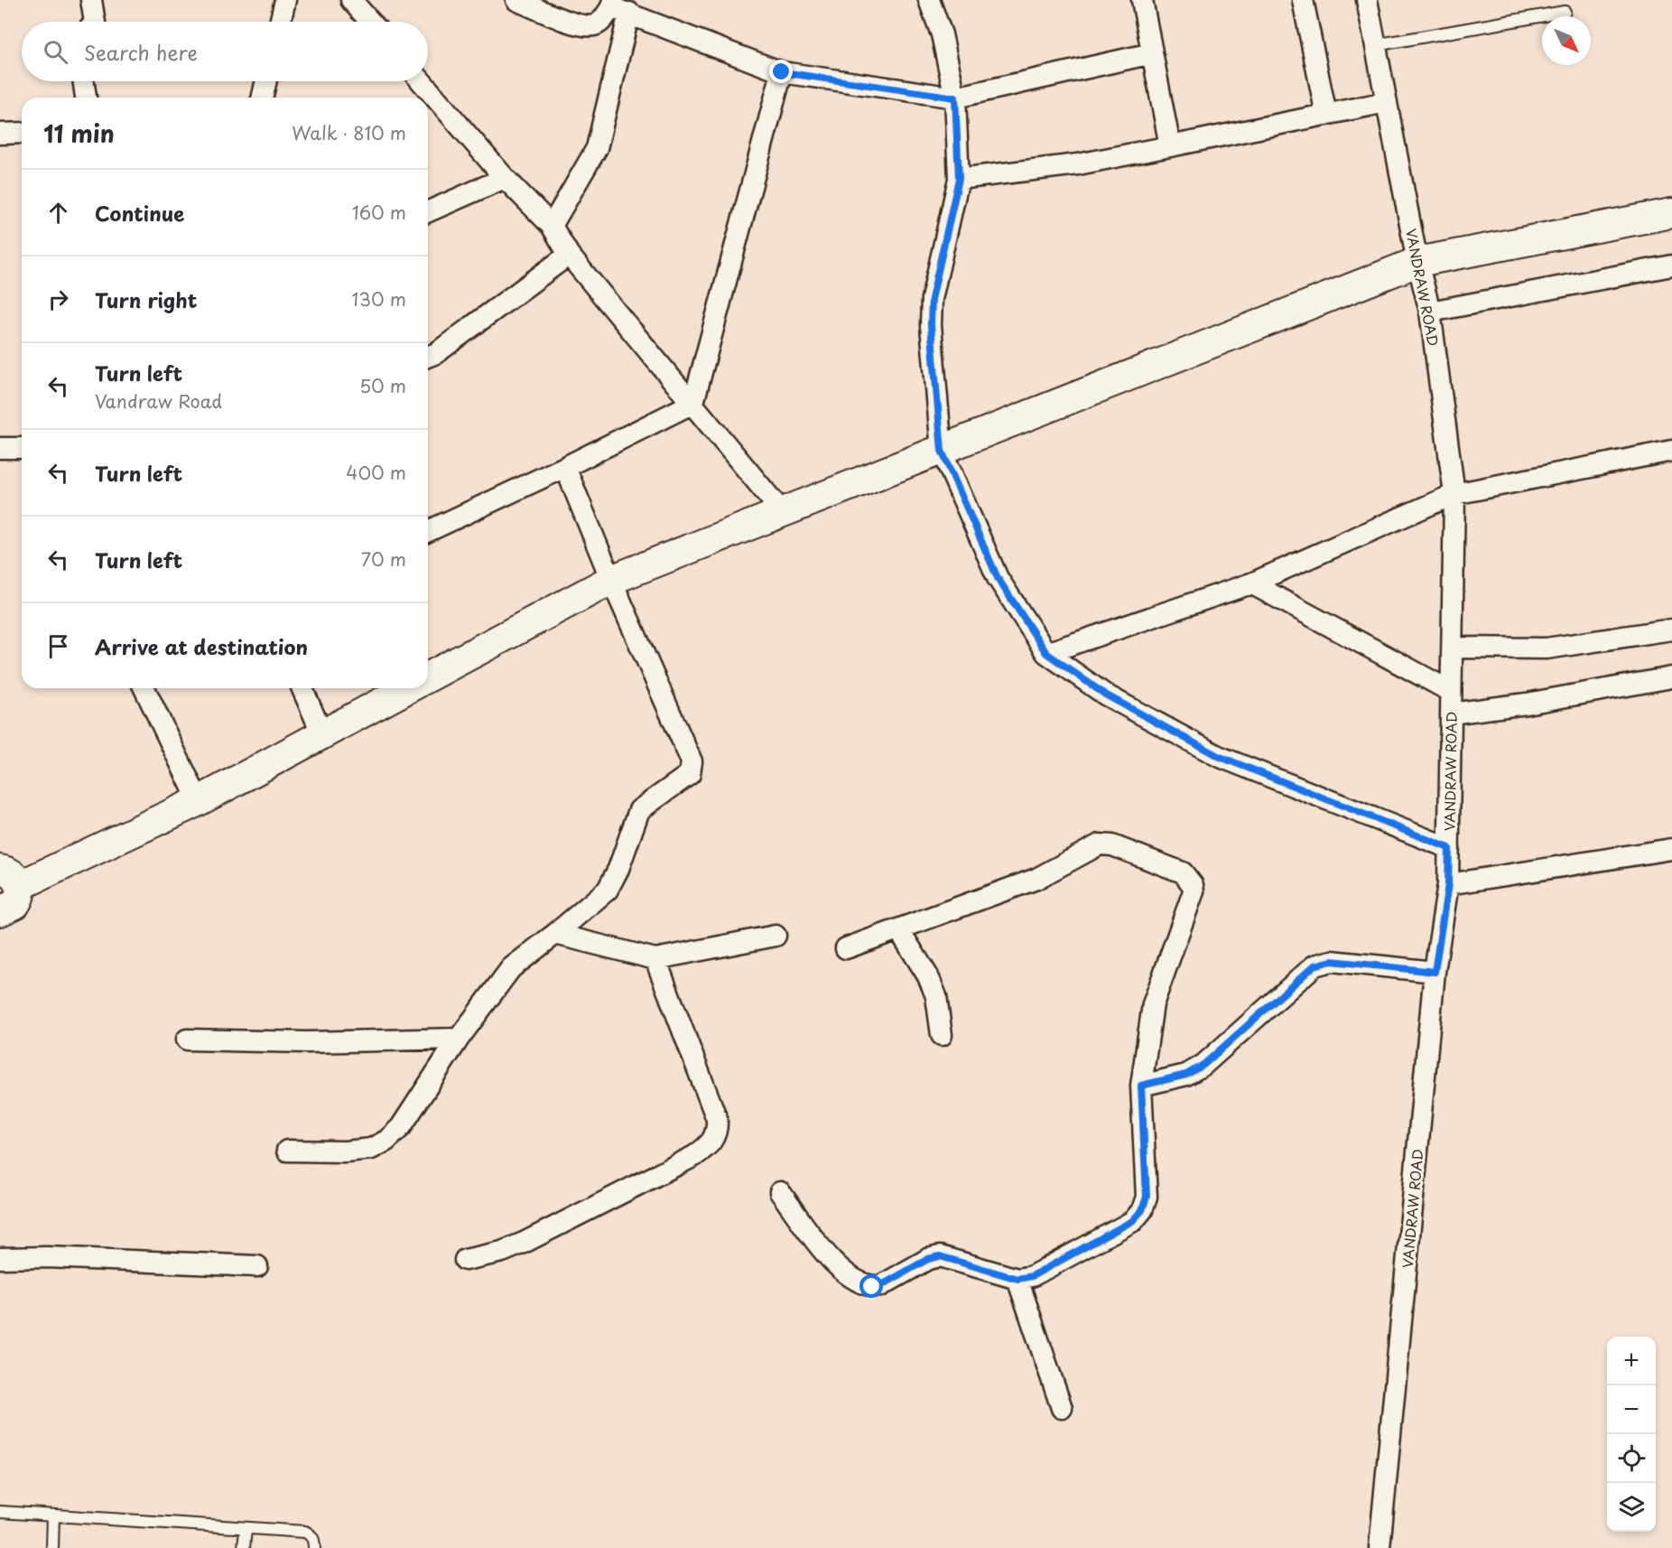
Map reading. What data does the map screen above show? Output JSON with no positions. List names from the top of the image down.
{
  "streets": {
    "street": ["VANDRAW ROAD"]
  },
  "north": "bottom right",
  "page": {
    "search": "Search here",
    "heading": ["11 min", "Walk · 810 m"],
    "list": [
      ["Continue", "160 m"],
      ["Turn right", "130 m"],
      ["Turn left", "Vandraw Road", "50 m"],
      ["Turn left", "400 m"],
      ["Turn left", "70 m"],
      "Arrive at destination"
    ],
    "map_buttons": ["+", "−"]
  }
}
